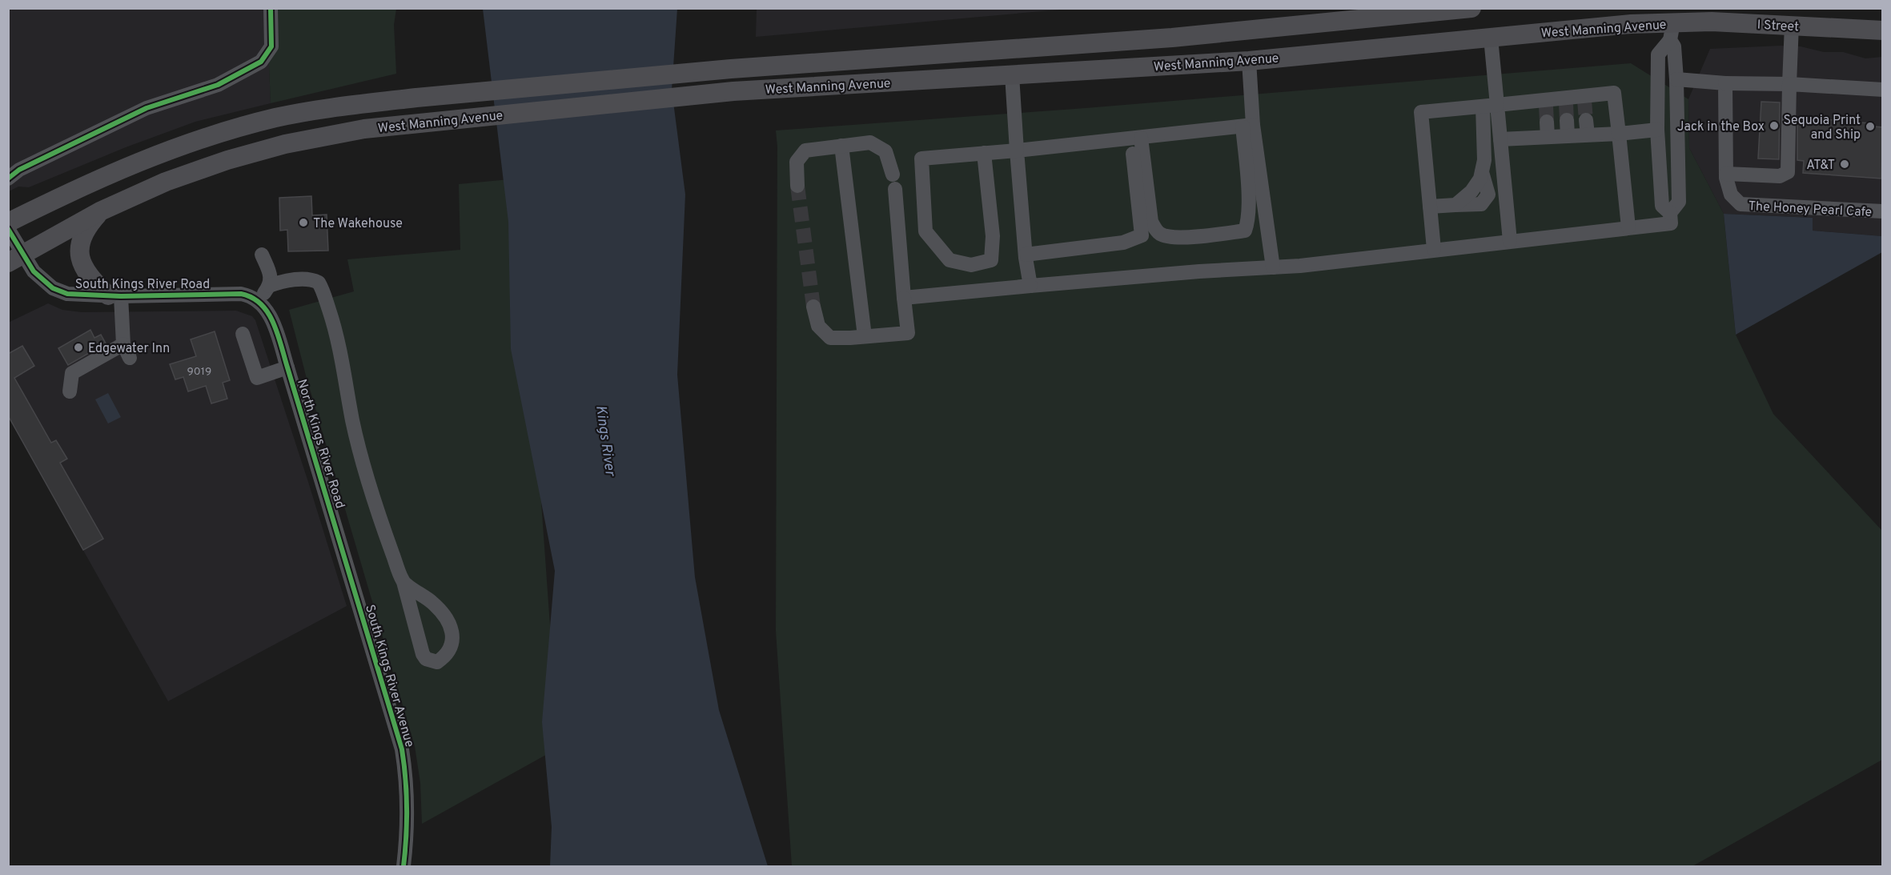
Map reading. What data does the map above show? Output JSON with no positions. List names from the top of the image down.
{
  "streets": {
    "main road": ["I Street", "West Manning Avenue"],
    "street": [
      "The Honey Pearl Cafe",
      "South Kings River Road",
      "North Kings River Road",
      "South Kings River Avenue"
    ]
  },
  "crossings": [
    ["I Street", "West Manning Avenue"],
    ["West Manning Avenue", "South Kings River Road"],
    ["South Kings River Road", "North Kings River Road"],
    ["North Kings River Road", "South Kings River Avenue"]
  ],
  "water": ["Kings River"],
  "places": [
    "Jack in the Box",
    "Sequoia Print and Ship",
    "AT&T",
    "The Wakehouse",
    "Edgewater Inn"
  ],
  "house_numbers": ["9019"]
}
